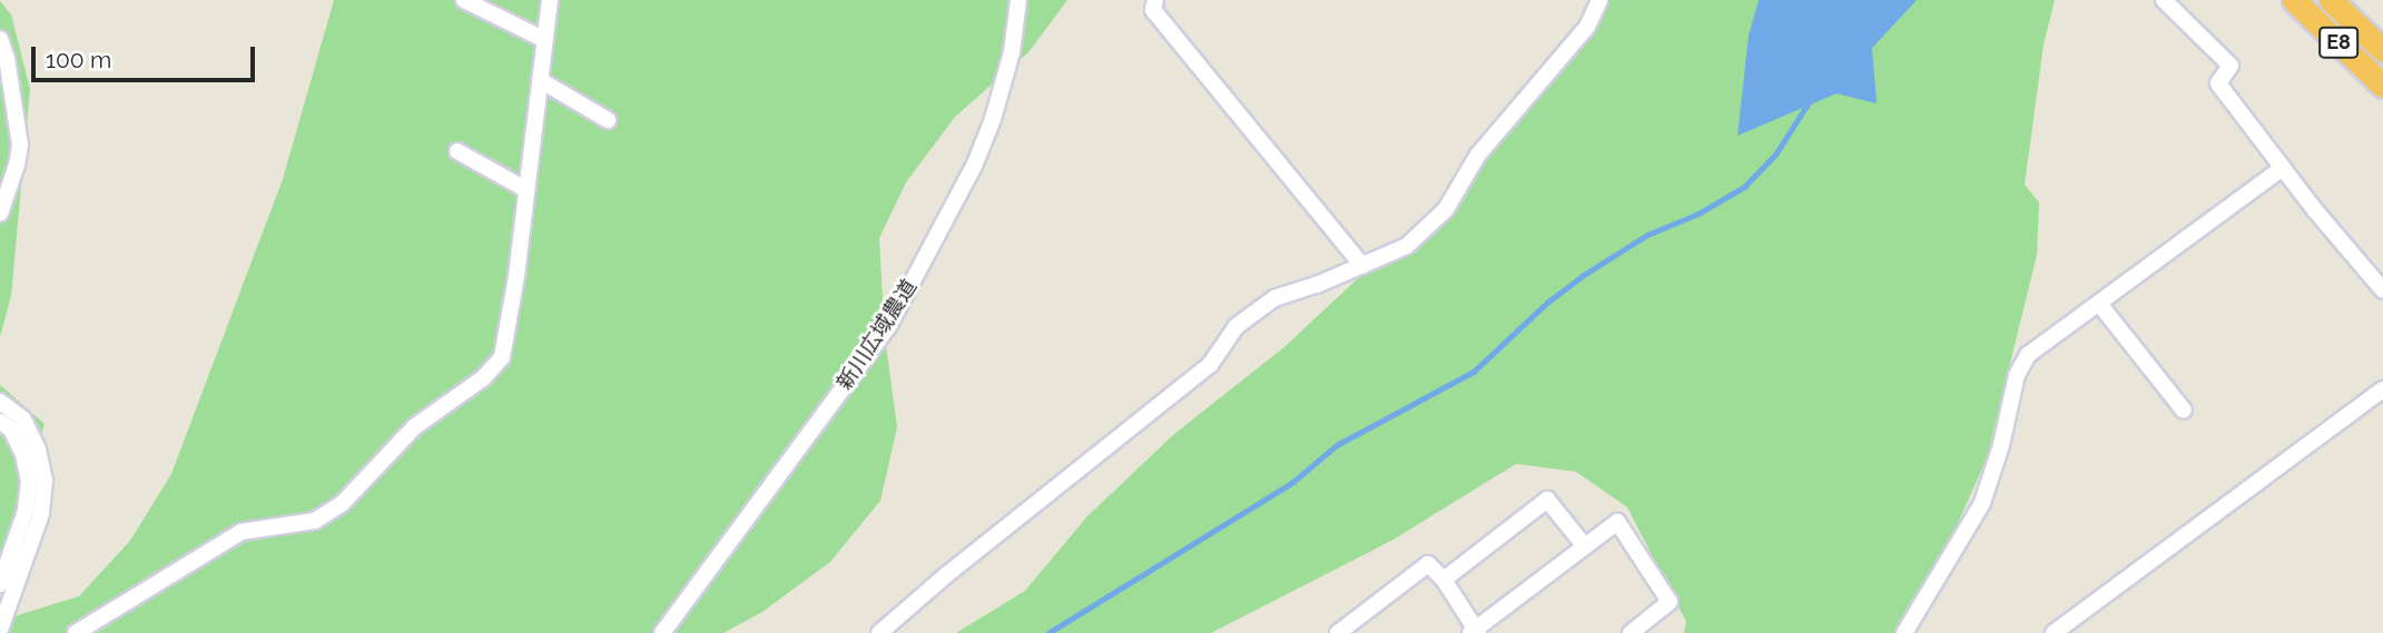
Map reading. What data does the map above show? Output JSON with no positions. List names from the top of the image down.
{
  "streets": {
    "highway": ["E8"],
    "street": ["新川広域農道"]
  },
  "scale_bar": "100 m"
}
